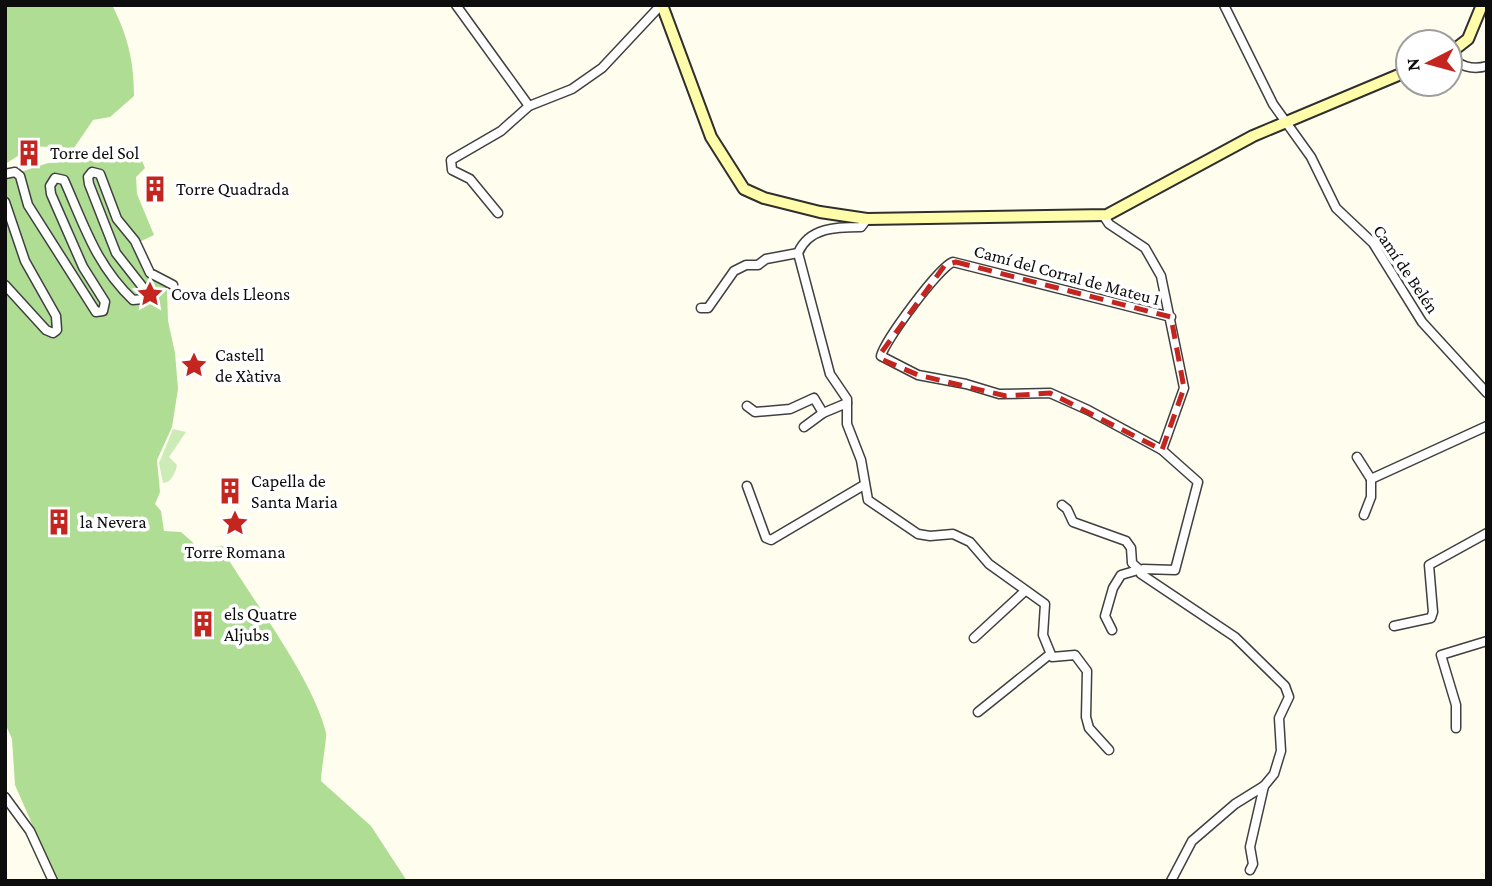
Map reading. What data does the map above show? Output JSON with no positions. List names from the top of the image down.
{
  "streets": {
    "street": ["Camí de Belén", "Camí del Corral de Mateu 1"]
  },
  "places": {
    "building": [
      "Torre del Sol",
      "Torre Quadrada",
      "Capella de Santa Maria",
      "la Nevera",
      "els Quatre Aljubs"
    ],
    "place": ["Cova dels Lleons", "Castell de Xàtiva", "Torre Romana"]
  },
  "north": "left"
}
